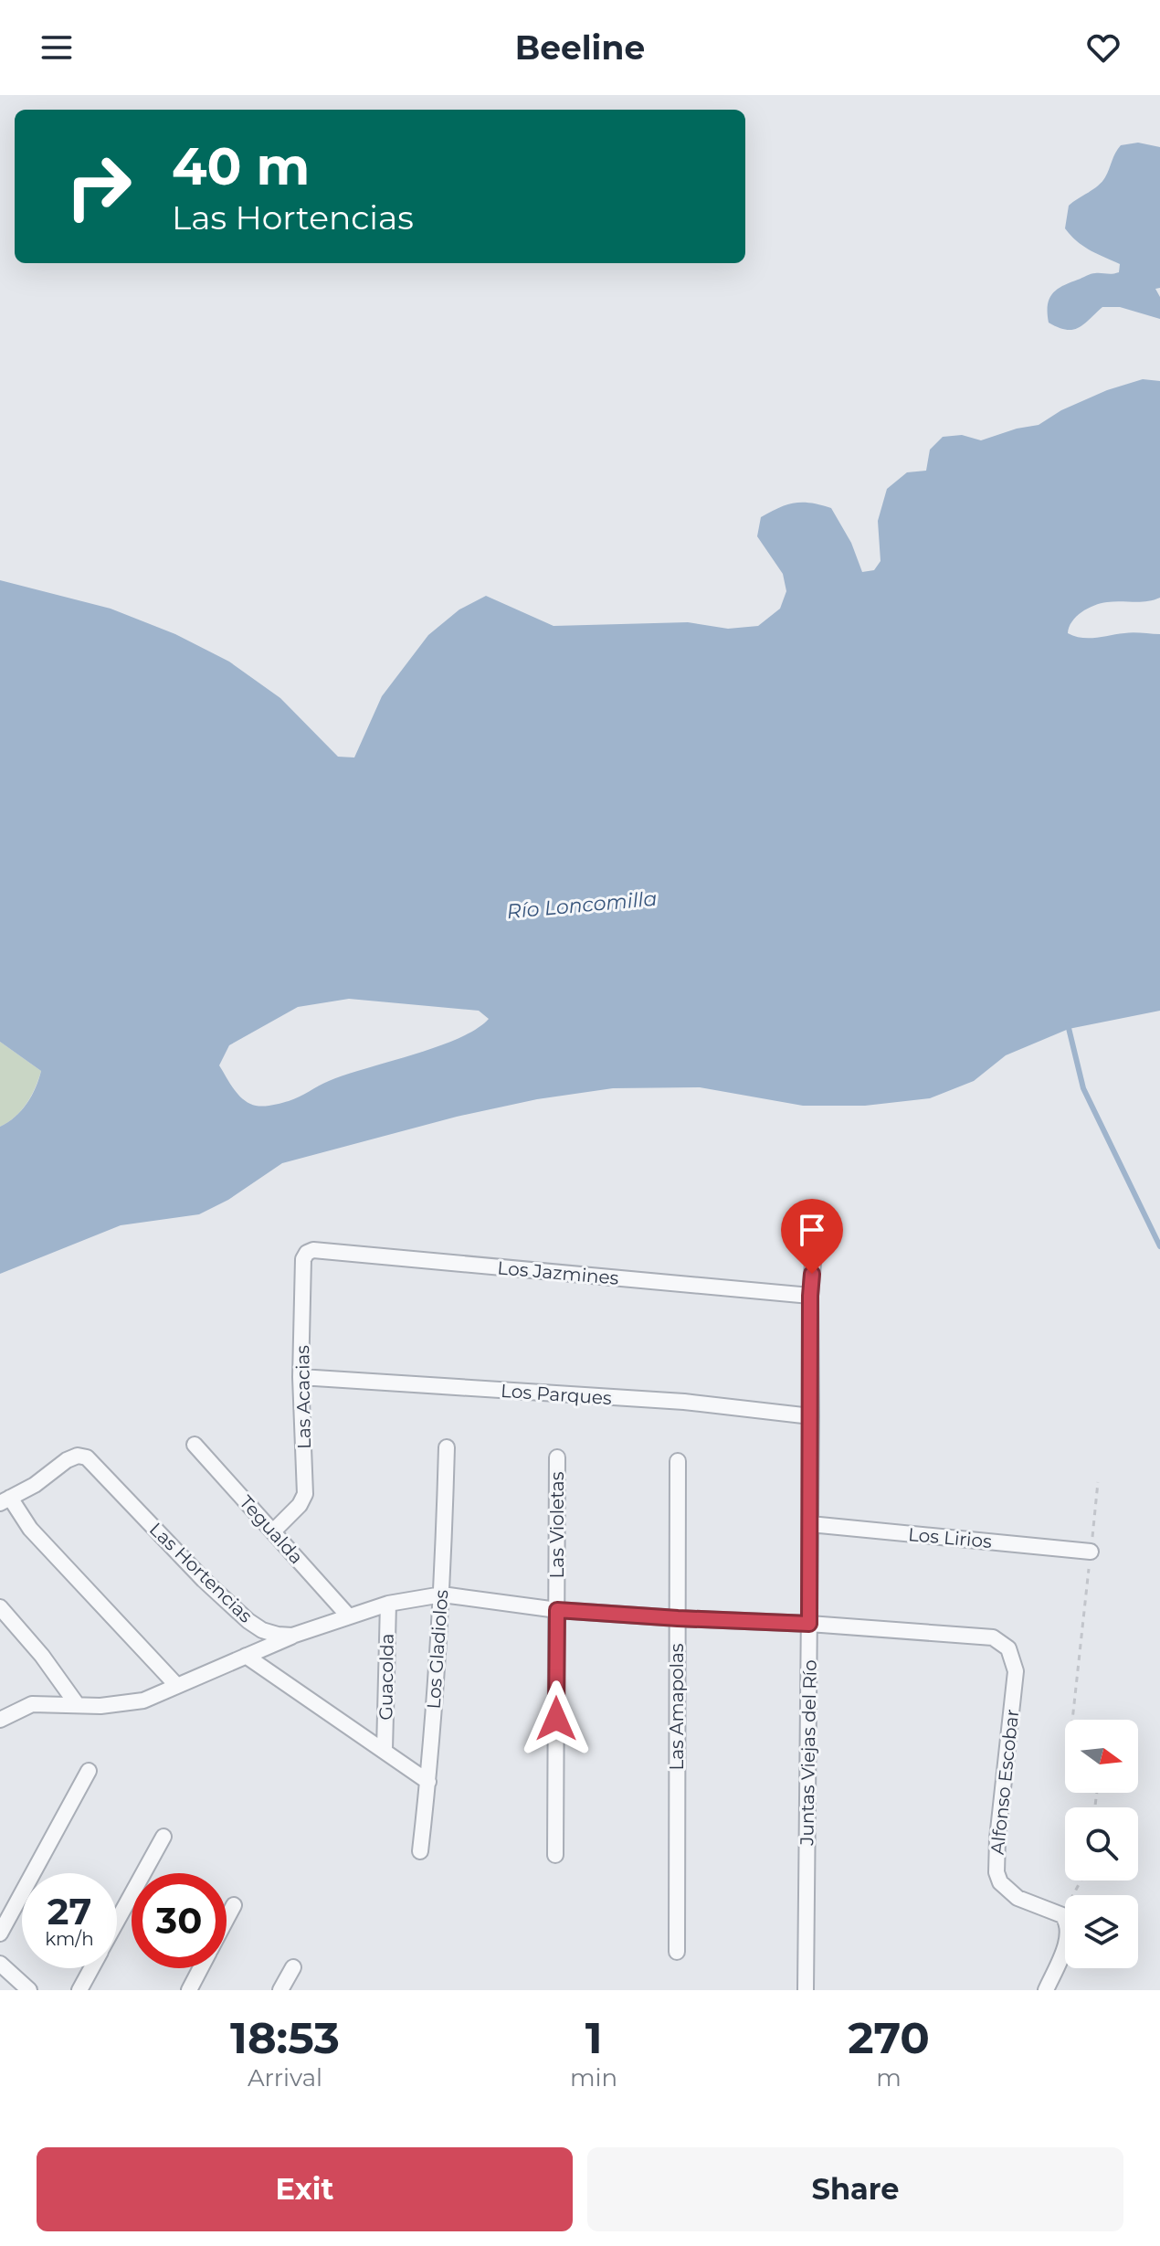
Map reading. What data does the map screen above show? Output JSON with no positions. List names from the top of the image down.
{
  "streets": {
    "street": [
      "Los Jazmines",
      "Los Parques",
      "Las Acacias",
      "Las Violetas",
      "Tegualda",
      "Los Lirios",
      "Las Hortencias",
      "Los Gladiolos",
      "Guacolda",
      "Las Amapolas",
      "Juntas Viejas del Río",
      "Alfonso Escobar"
    ]
  },
  "crossings": [
    ["Los Jazmines", "Las Acacias"],
    ["Los Jazmines", "Juntas Viejas del Río"],
    ["Los Parques", "Las Acacias"],
    ["Los Parques", "Juntas Viejas del Río"],
    ["Las Acacias", "Tegualda"],
    ["Los Lirios", "Juntas Viejas del Río"],
    ["Juntas Viejas del Río", "Alfonso Escobar"]
  ],
  "water": ["Río Loncomilla"],
  "north": "right",
  "page": {
    "header": "Beeline",
    "turn": ["40 m", "Las Hortencias"],
    "speed": "27 km/h",
    "limit": "30",
    "eta": [
      "18:53",
      "Arrival",
      "1",
      "min",
      "270",
      "m"
    ],
    "buttons": ["Exit", "Share"]
  }
}
